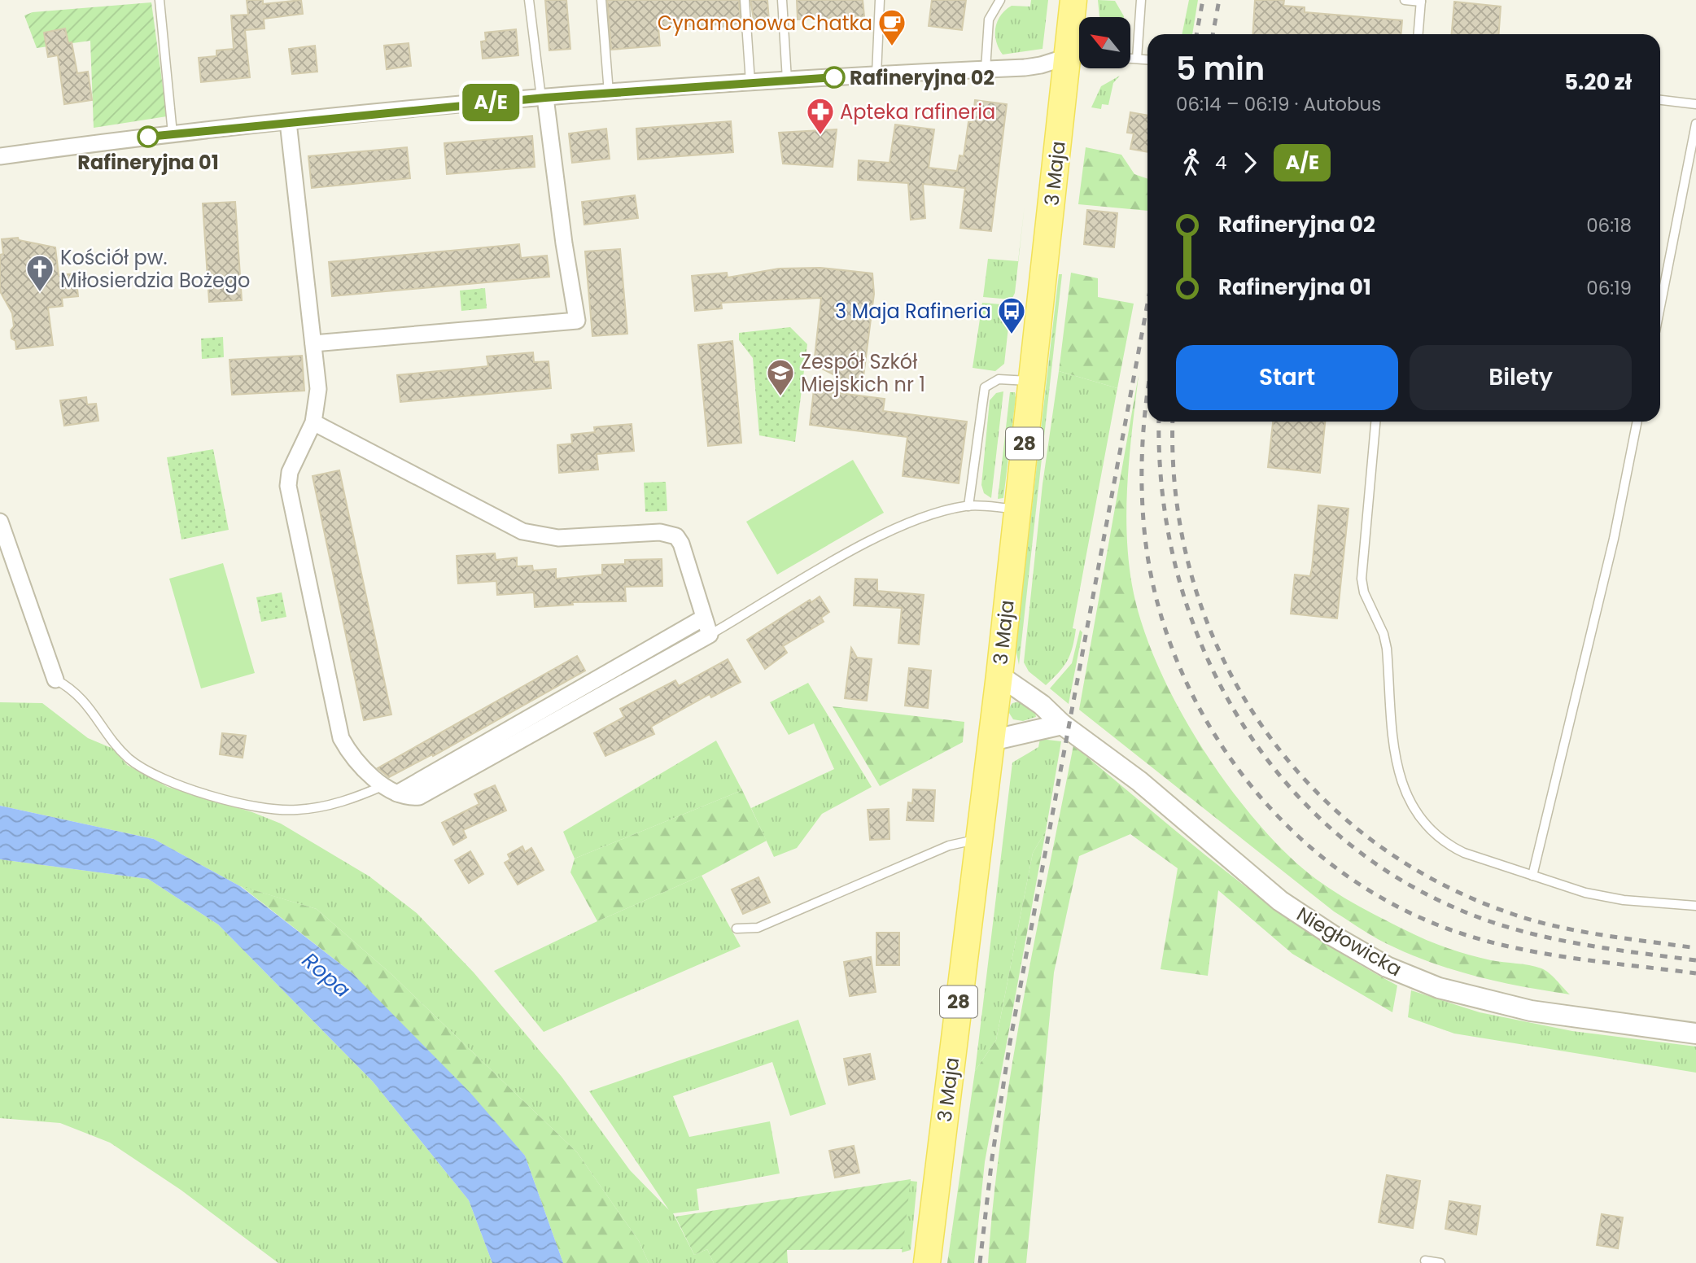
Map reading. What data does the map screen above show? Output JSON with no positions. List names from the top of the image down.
{
  "streets": {
    "main road": ["3 Maja", "28"],
    "street": ["Niegłowicka"]
  },
  "crossings": [
    ["3 Maja", "Niegłowicka"]
  ],
  "water": ["Ropa"],
  "places": {
    "cafe": ["Cynamonowa Chatka"],
    "other": ["Rafineryjna 02", "Rafineryjna 01"],
    "pharmacy": ["Apteka rafineria"],
    "church": ["Kościół pw. Miłosierdzia Bożego"],
    "bus stop": ["3 Maja Rafineria"],
    "school or university": ["Zespół Szkół Miejskich nr 1"]
  },
  "lines": ["bus line A/E"],
  "north": "top left",
  "page": {
    "on_map": "A/E",
    "heading": ["5 min", "06:14 – 06:19 · Autobus", "5.20 zł"],
    "legs": ["4", "A/E"],
    "list": [
      {
        "name": "Rafineryjna 02",
        "value": "06:18"
      },
      {
        "name": "Rafineryjna 01",
        "value": "06:19"
      }
    ],
    "buttons": ["Start", "Bilety"]
  }
}
